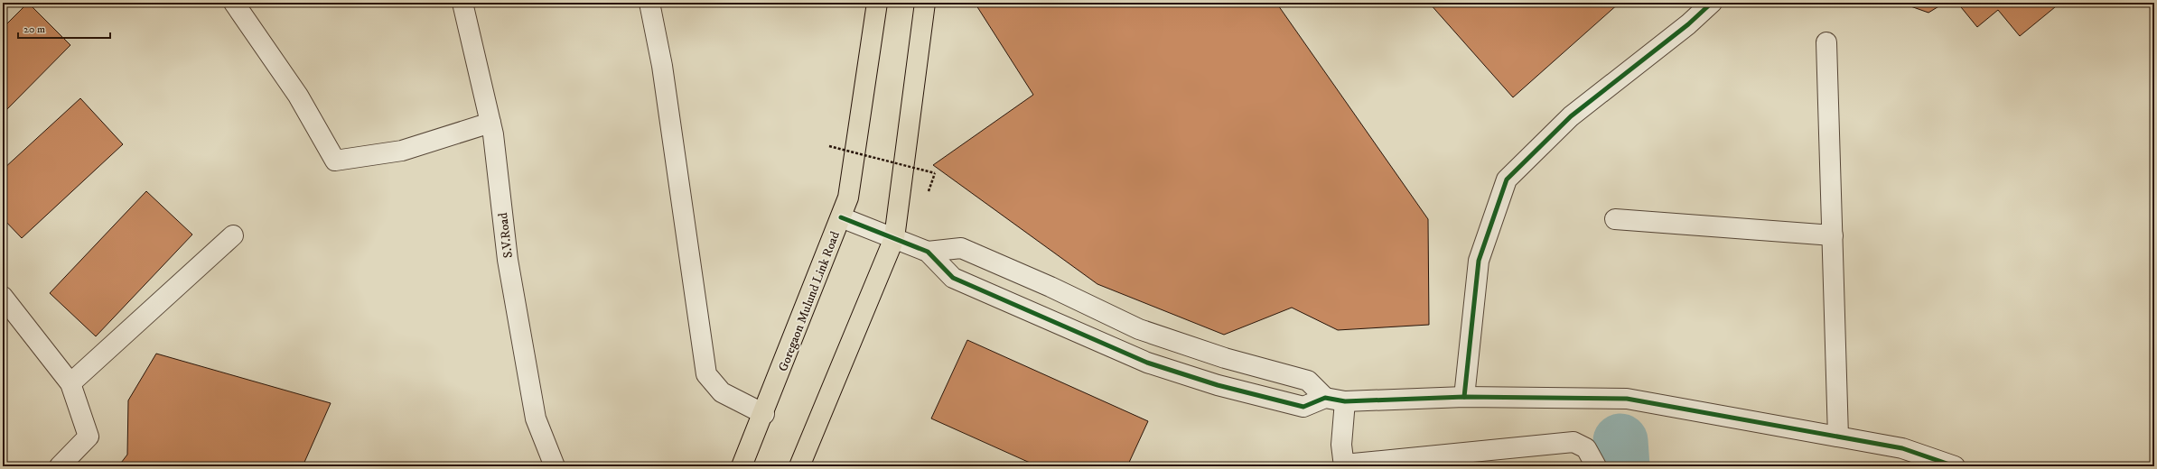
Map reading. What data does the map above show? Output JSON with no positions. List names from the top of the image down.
{
  "streets": {
    "main road": ["Goregaon Mulund Link Road"],
    "street": ["S.V.Road"]
  },
  "scale_bar": "20 m"
}
